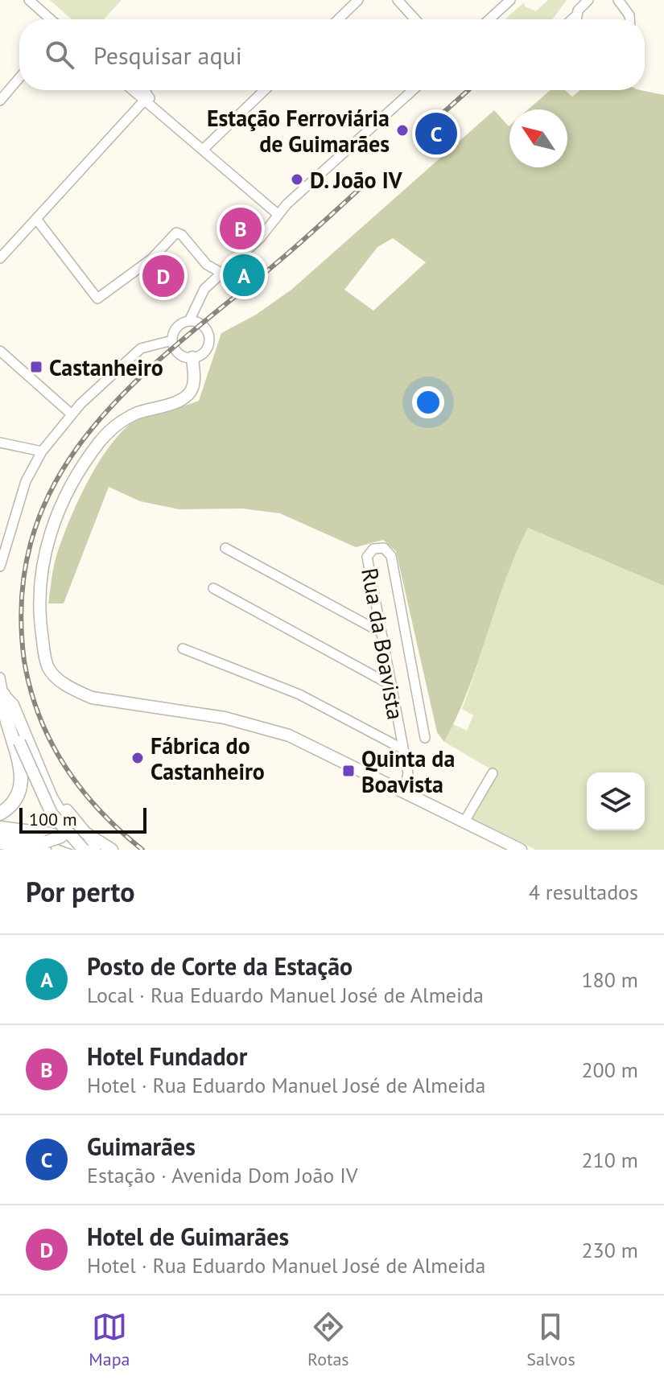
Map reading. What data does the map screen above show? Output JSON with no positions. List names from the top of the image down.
{
  "streets": {
    "street": ["Rua da Boavista"]
  },
  "places": {
    "other": ["Estação Ferroviária de Guimarães", "D. João IV", "Fábrica do Castanheiro"],
    "transit": ["Castanheiro", "Quinta da Boavista"]
  },
  "scale_bar": "100 m",
  "north": "top left",
  "page": {
    "search": "Pesquisar aqui",
    "pins": [
      "C",
      "B",
      "A",
      "D"
    ],
    "scale": "100 m",
    "heading": ["Por perto", "4 resultados"],
    "list": [
      {
        "mark": "A",
        "name": "Posto de Corte da Estação",
        "note": "Local · Rua Eduardo Manuel José de Almeida",
        "value": "180 m"
      },
      {
        "mark": "B",
        "name": "Hotel Fundador",
        "note": "Hotel · Rua Eduardo Manuel José de Almeida",
        "value": "200 m"
      },
      {
        "mark": "C",
        "name": "Guimarães",
        "note": "Estação · Avenida Dom João IV",
        "value": "210 m"
      },
      {
        "mark": "D",
        "name": "Hotel de Guimarães",
        "note": "Hotel · Rua Eduardo Manuel José de Almeida",
        "value": "230 m"
      }
    ],
    "nav": ["Mapa", "Rotas", "Salvos"]
  }
}
